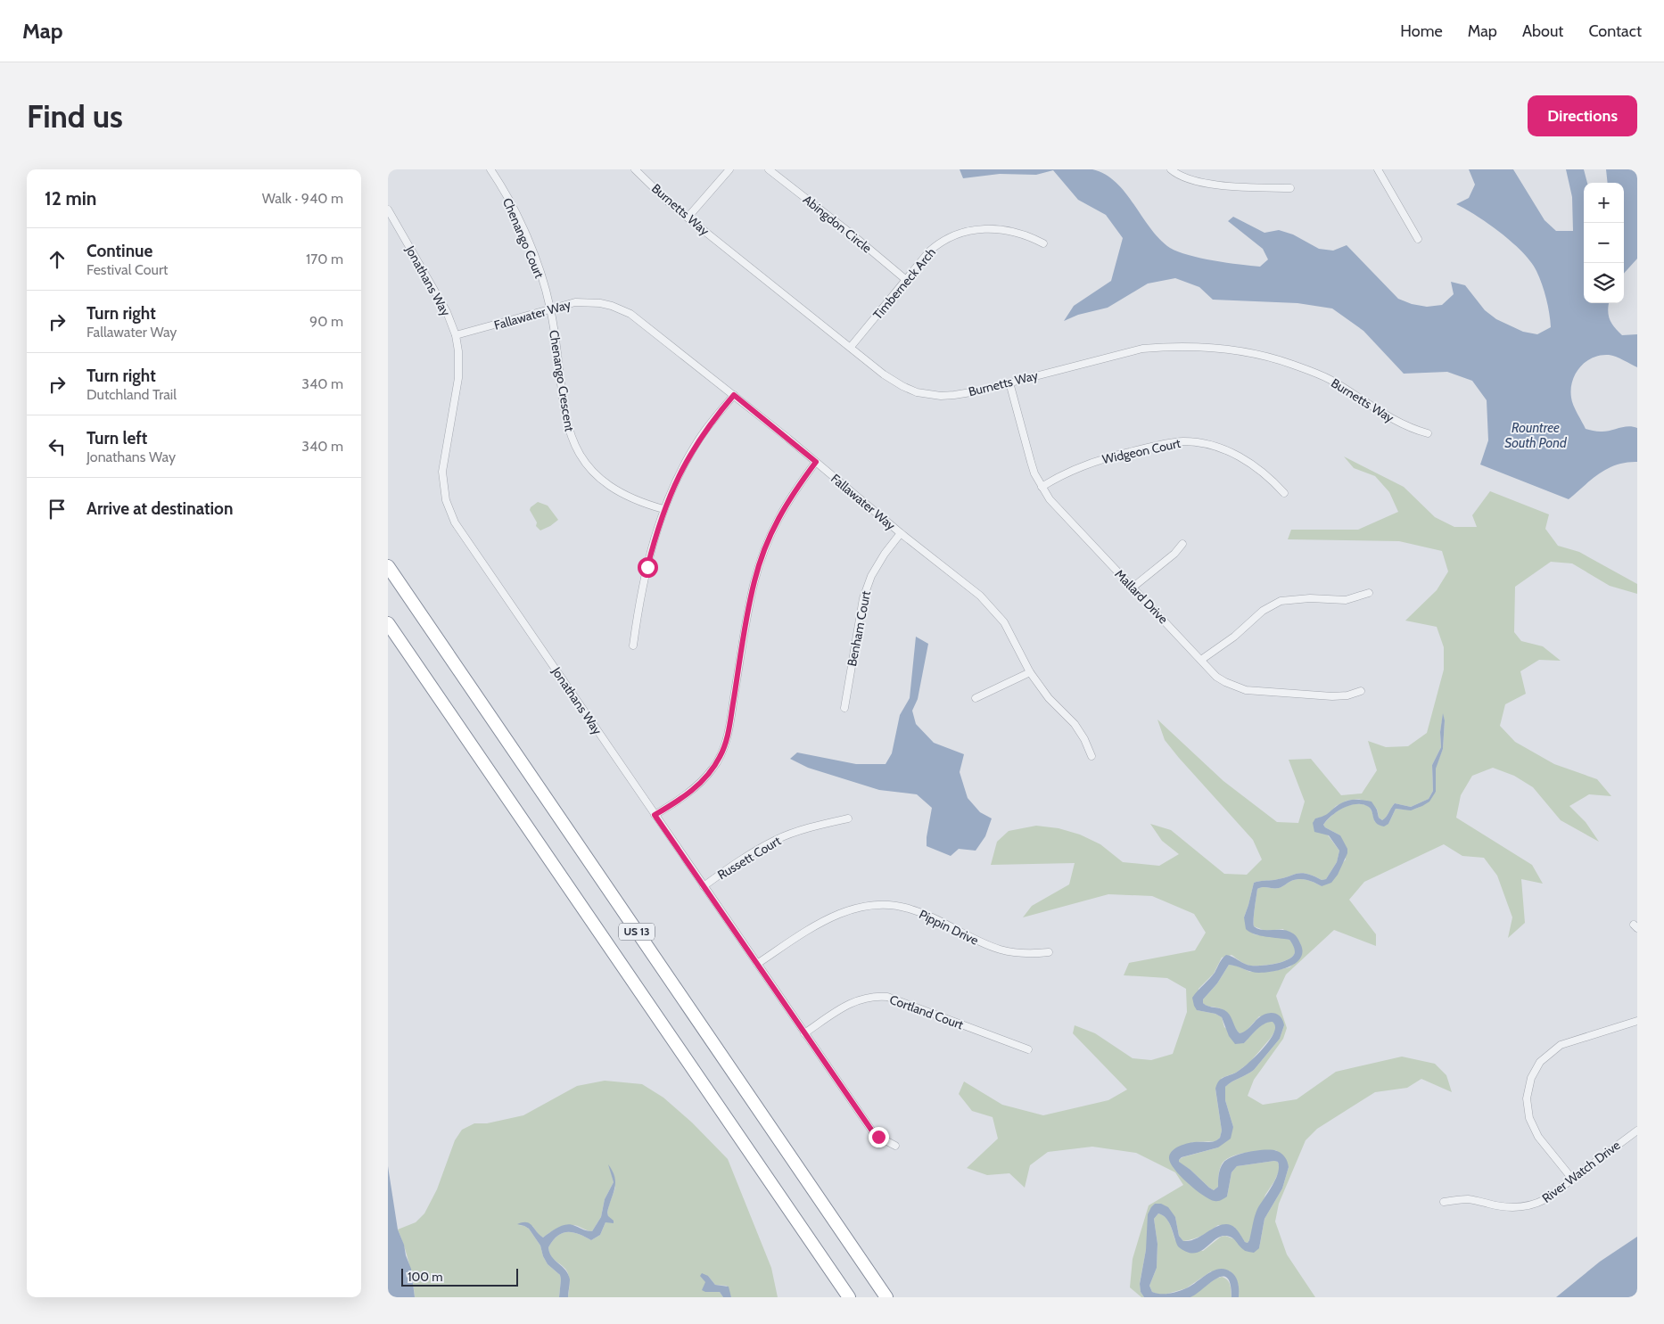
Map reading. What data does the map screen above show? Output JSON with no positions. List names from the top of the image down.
{
  "streets": {
    "highway": ["US 13"],
    "street": [
      "Burnetts Way",
      "Abingdon Circle",
      "Chenango Court",
      "Jonathans Way",
      "Timberneck Arch",
      "Fallawater Way",
      "Chenango Crescent",
      "Widgeon Court",
      "Mallard Drive",
      "Benham Court",
      "Russett Court",
      "Pippin Drive",
      "Cortland Court",
      "River Watch Drive"
    ]
  },
  "crossings": [
    ["Burnetts Way", "Timberneck Arch"],
    ["Burnetts Way", "Mallard Drive"],
    ["Abingdon Circle", "Timberneck Arch"],
    ["Chenango Court", "Fallawater Way"],
    ["Chenango Court", "Chenango Crescent"],
    ["Jonathans Way", "Fallawater Way"],
    ["Jonathans Way", "Russett Court"],
    ["Jonathans Way", "Pippin Drive"],
    ["Jonathans Way", "Cortland Court"],
    ["Fallawater Way", "Chenango Crescent"],
    ["Fallawater Way", "Benham Court"],
    ["Widgeon Court", "Mallard Drive"]
  ],
  "water": ["Rountree South Pond"],
  "scale_bar": "100 m",
  "page": {
    "header": "Map",
    "nav": [
      "Home",
      "Map",
      "About",
      "Contact"
    ],
    "buttons": "Directions",
    "title": "Find us",
    "heading": ["12 min", "Walk · 940 m"],
    "map_buttons": ["+", "−"],
    "list": [
      ["Continue", "Festival Court", "170 m"],
      ["Turn right", "Fallawater Way", "90 m"],
      ["Turn right", "Dutchland Trail", "340 m"],
      ["Turn left", "Jonathans Way", "340 m"],
      "Arrive at destination"
    ],
    "scale": "100 m"
  }
}
